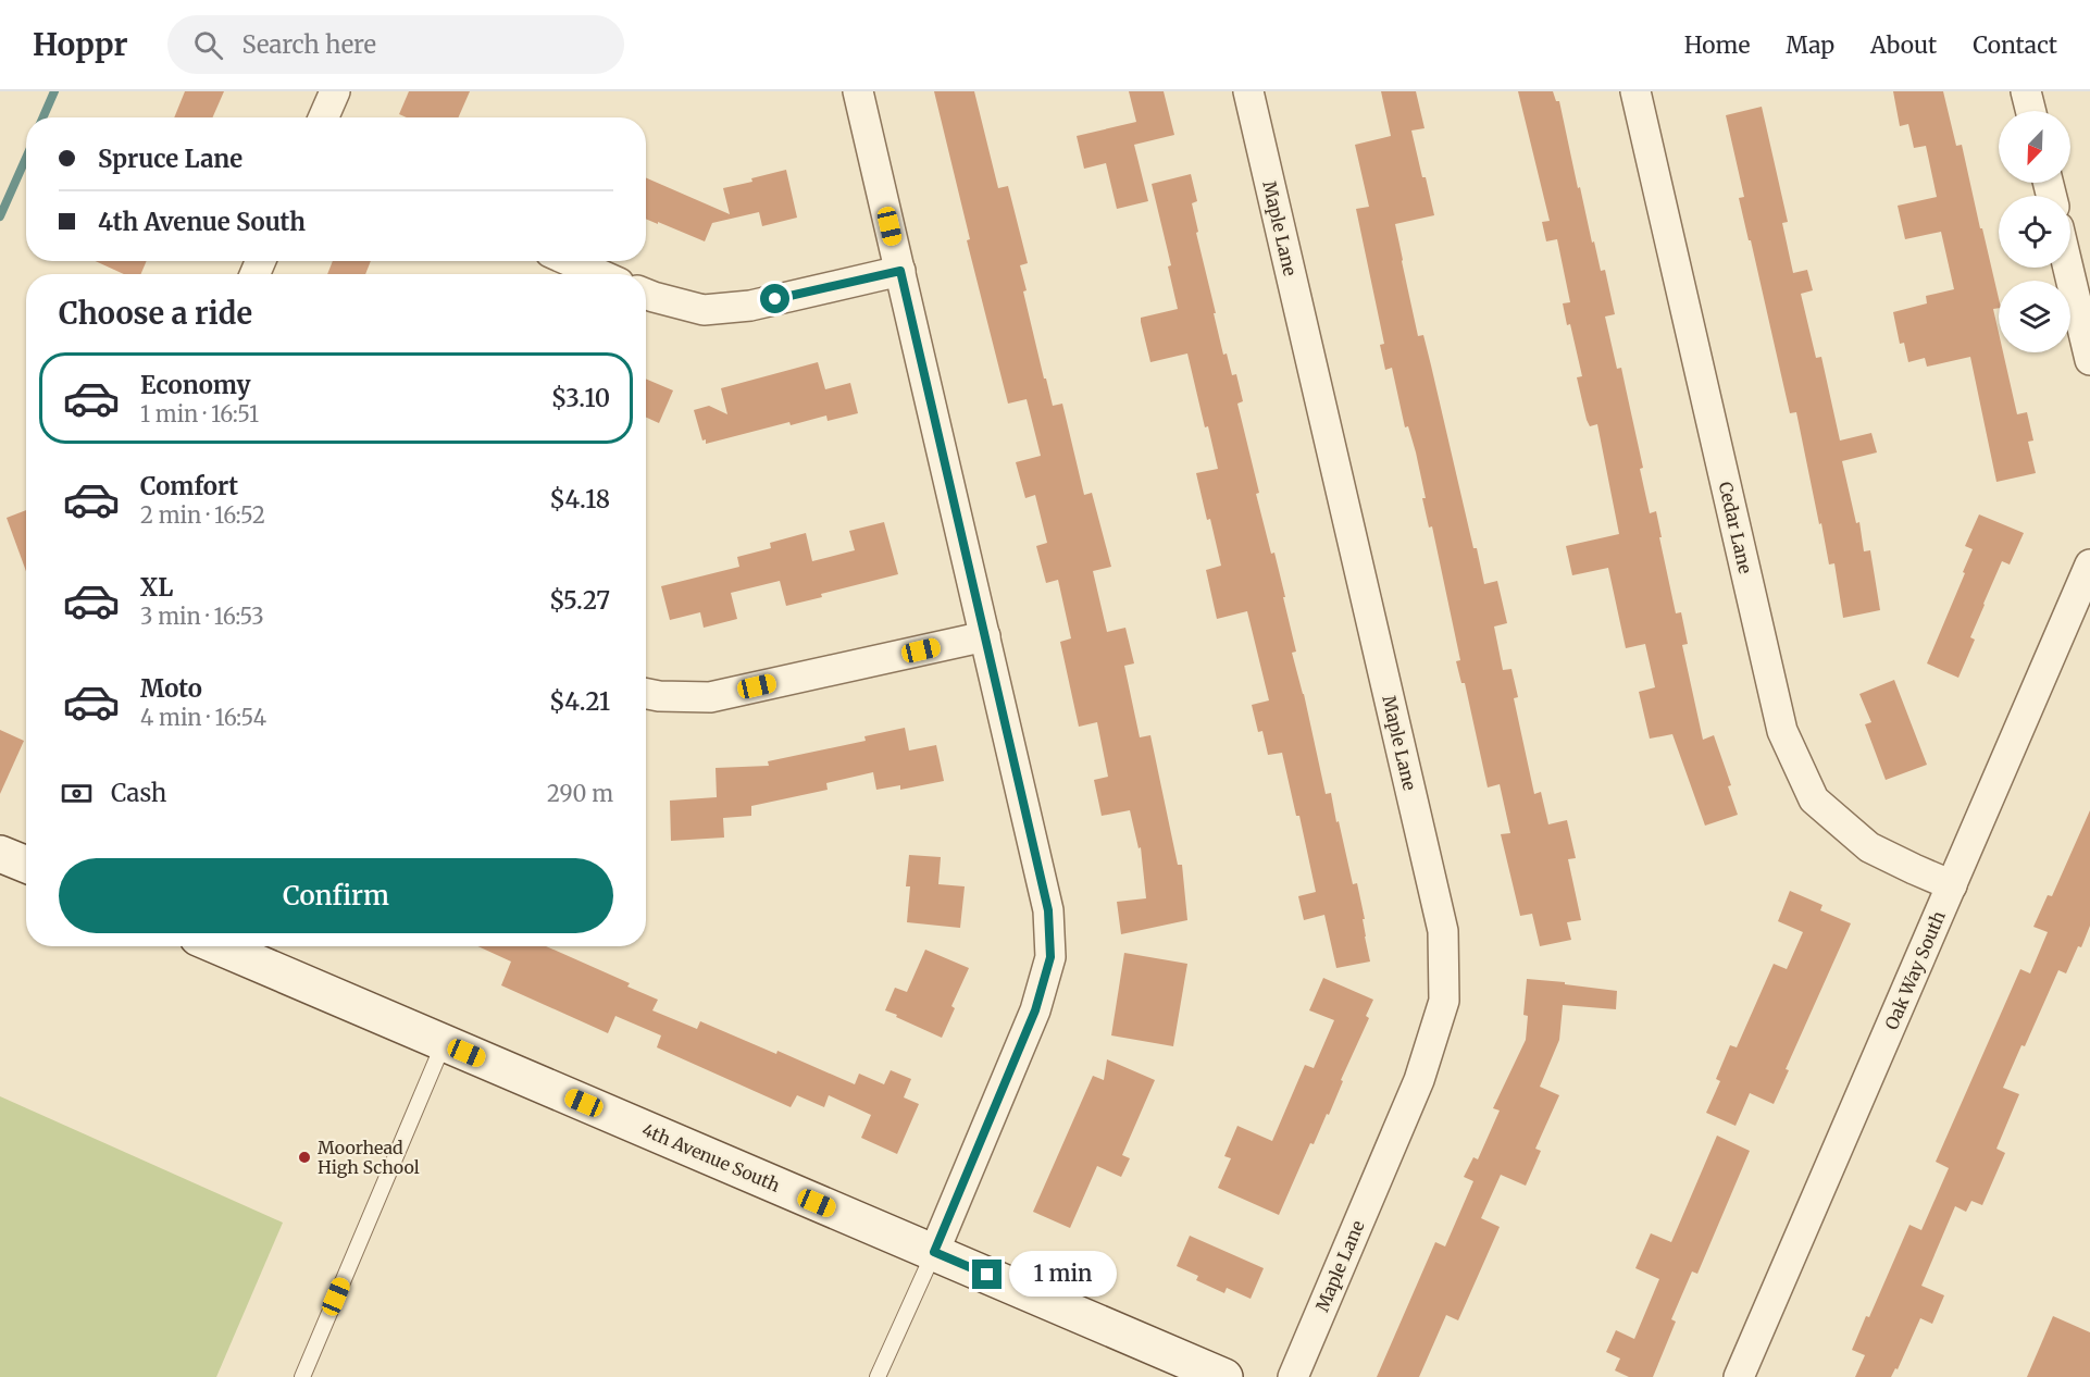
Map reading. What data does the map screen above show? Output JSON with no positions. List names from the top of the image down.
{
  "streets": {
    "street": [
      "Maple Lane",
      "Cedar Lane",
      "Oak Way South",
      "4th Avenue South"
    ]
  },
  "crossings": [
    ["Cedar Lane", "Oak Way South"]
  ],
  "places": ["Moorhead High School"],
  "north": "bottom left",
  "page": {
    "header": "Hoppr",
    "search": "Search here",
    "nav": [
      "Home",
      "Map",
      "About",
      "Contact"
    ],
    "banner": ["Spruce Lane", "4th Avenue South"],
    "heading": "Choose a ride",
    "list": [
      {
        "name": "Economy",
        "note": "1 min · 16:51",
        "value": "$3.10"
      },
      {
        "name": "Comfort",
        "note": "2 min · 16:52",
        "value": "$4.18"
      },
      {
        "name": "XL",
        "note": "3 min · 16:53",
        "value": "$5.27"
      },
      {
        "name": "Moto",
        "note": "4 min · 16:54",
        "value": "$4.21"
      }
    ],
    "pay": ["Cash", "290 m"],
    "buttons": "Confirm",
    "bubble": "1 min"
  }
}
